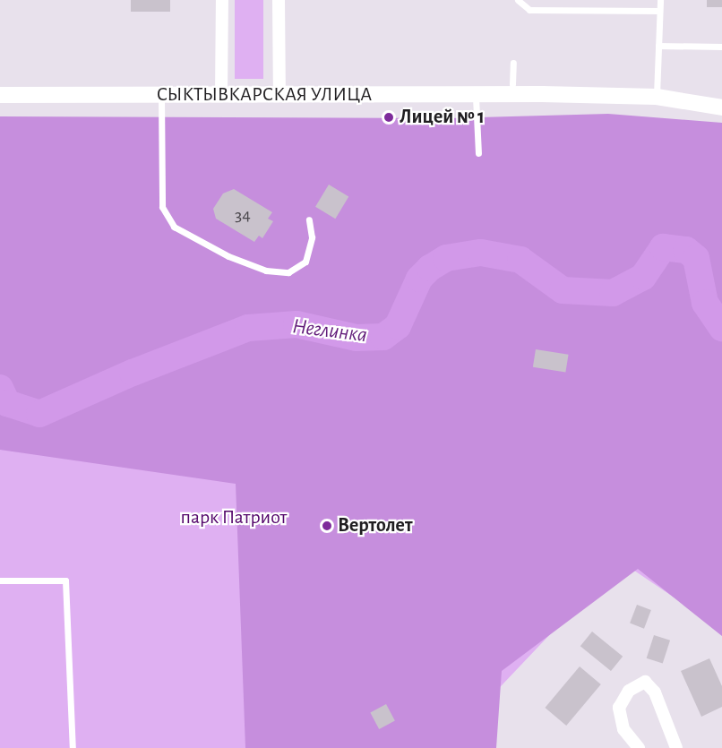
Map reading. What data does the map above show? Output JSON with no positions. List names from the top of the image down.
{
  "streets": {
    "street": ["СЫКТЫВКАРСКАЯ УЛИЦА"]
  },
  "water": ["Неглинка"],
  "parks": ["парк Патриот"],
  "places": ["Лицей № 1", "Вертолет"],
  "house_numbers": ["34"]
}
